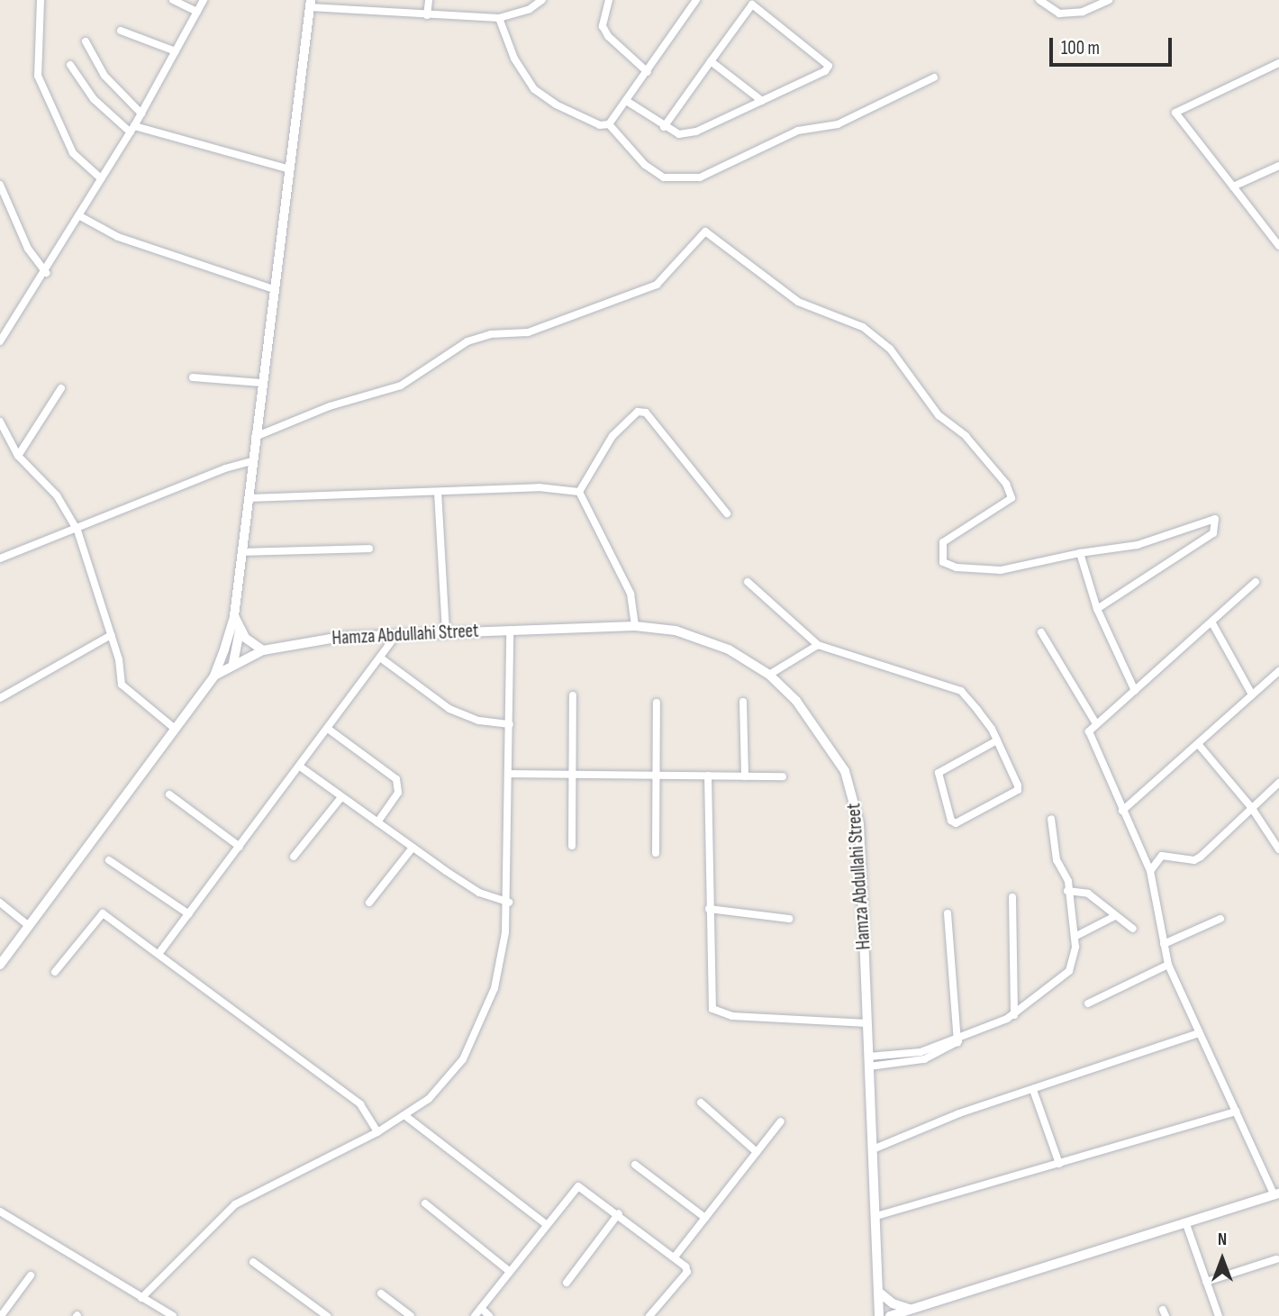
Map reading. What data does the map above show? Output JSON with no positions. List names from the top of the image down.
{
  "streets": {
    "main road": ["Hamza Abdullahi Street"]
  },
  "scale_bar": "100 m",
  "north": "top"
}
